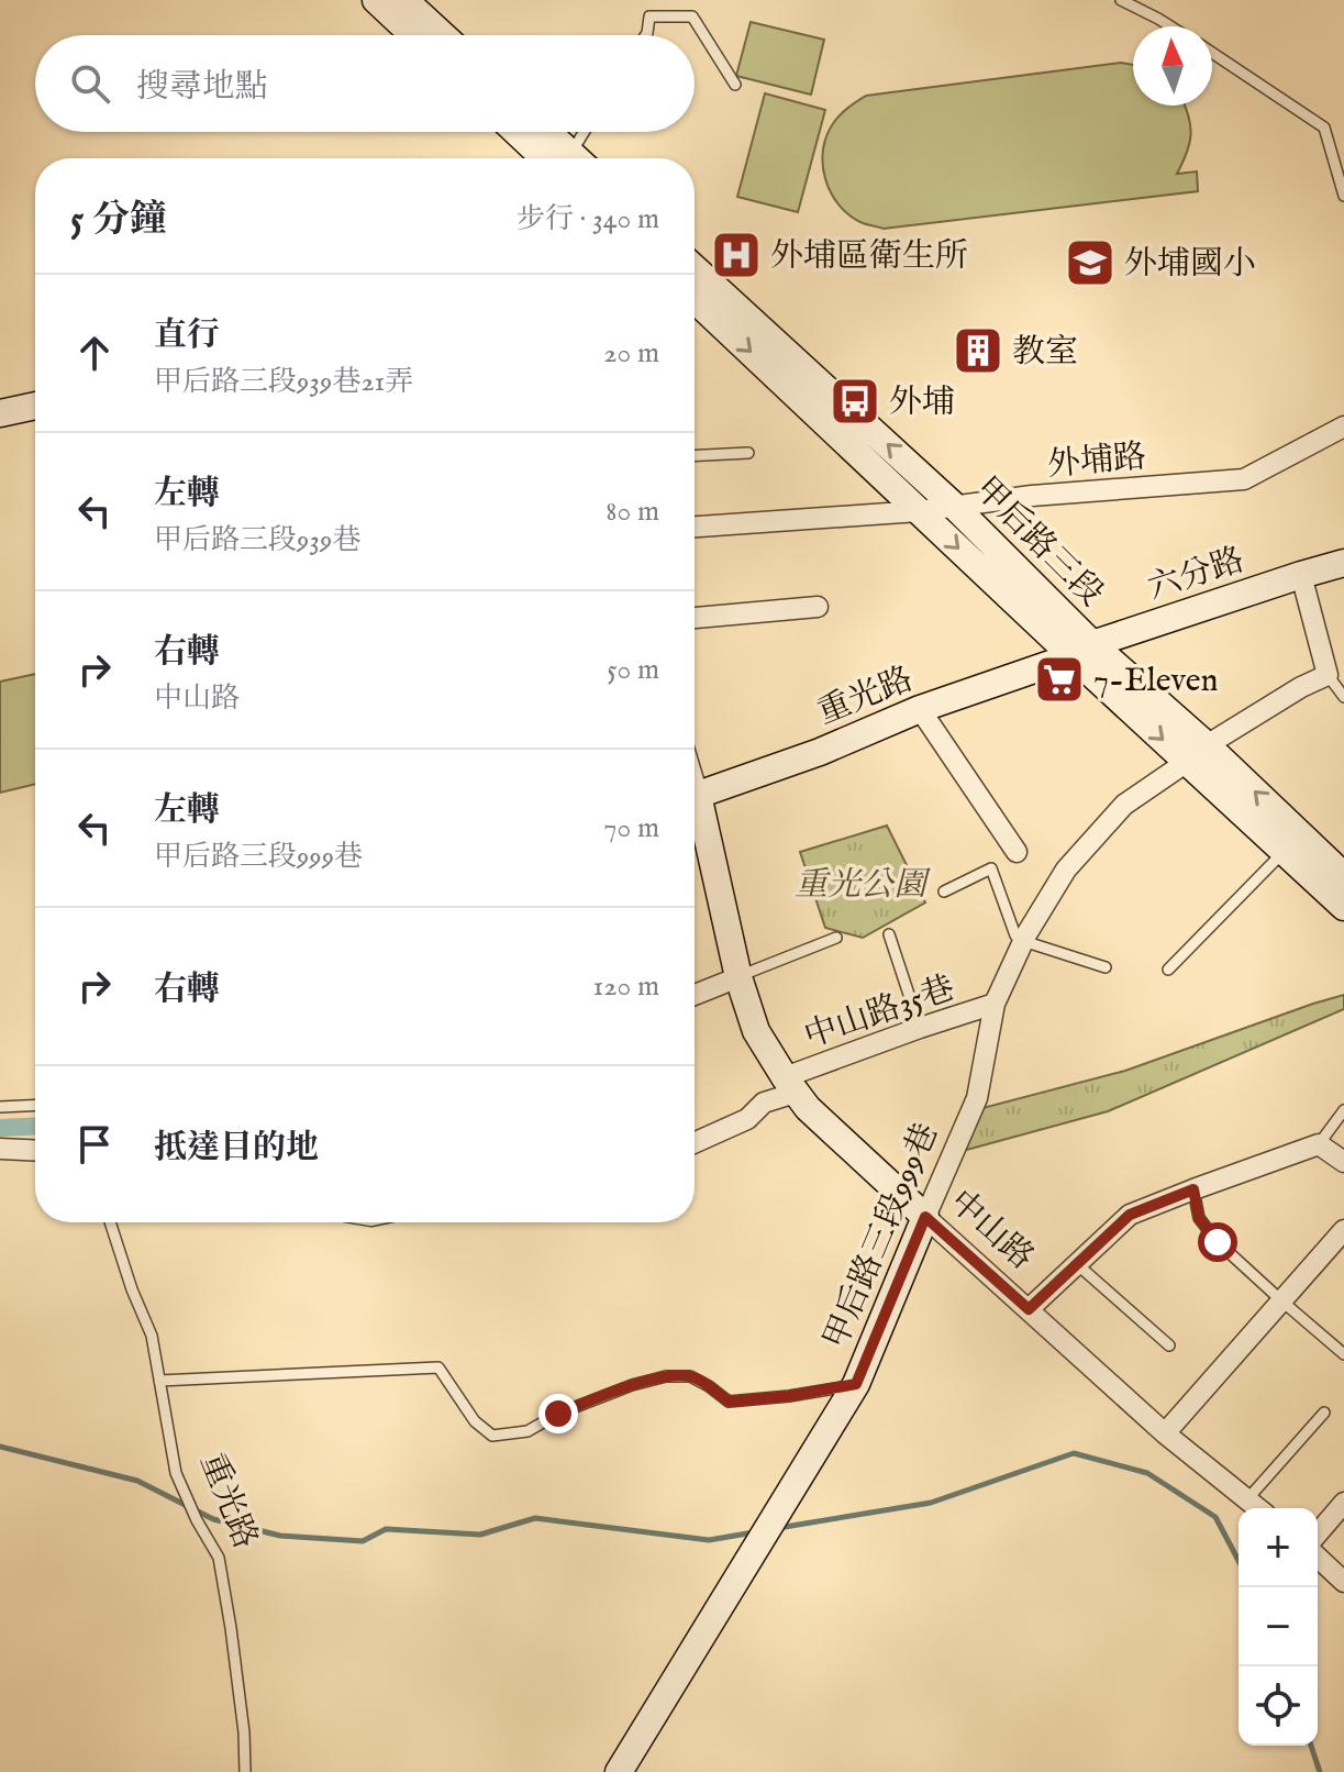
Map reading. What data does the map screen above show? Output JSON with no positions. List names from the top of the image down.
{
  "streets": {
    "street": [
      "外埔路",
      "甲后路三段",
      "六分路",
      "重光路",
      "中山路35巷",
      "中山路",
      "甲后路三段999巷"
    ]
  },
  "crossings": [
    ["外埔路", "甲后路三段"],
    ["甲后路三段", "六分路"],
    ["甲后路三段", "重光路"],
    ["甲后路三段", "甲后路三段999巷"],
    ["六分路", "重光路"],
    ["中山路35巷", "中山路"],
    ["中山路35巷", "甲后路三段999巷"],
    ["中山路", "甲后路三段999巷"]
  ],
  "parks": ["重光公園"],
  "places": {
    "hospital": ["外埔區衛生所"],
    "school or university": ["外埔國小"],
    "building": ["教室"],
    "bus stop": ["外埔"],
    "supermarket": ["7-Eleven"]
  },
  "north": "top",
  "page": {
    "search": "搜尋地點",
    "heading": ["5 分鐘", "步行 · 340 m"],
    "list": [
      ["直行", "甲后路三段939巷21弄", "20 m"],
      ["左轉", "甲后路三段939巷", "80 m"],
      ["右轉", "中山路", "50 m"],
      ["左轉", "甲后路三段999巷", "70 m"],
      ["右轉", "120 m"],
      "抵達目的地"
    ],
    "map_buttons": ["+", "−"]
  }
}
